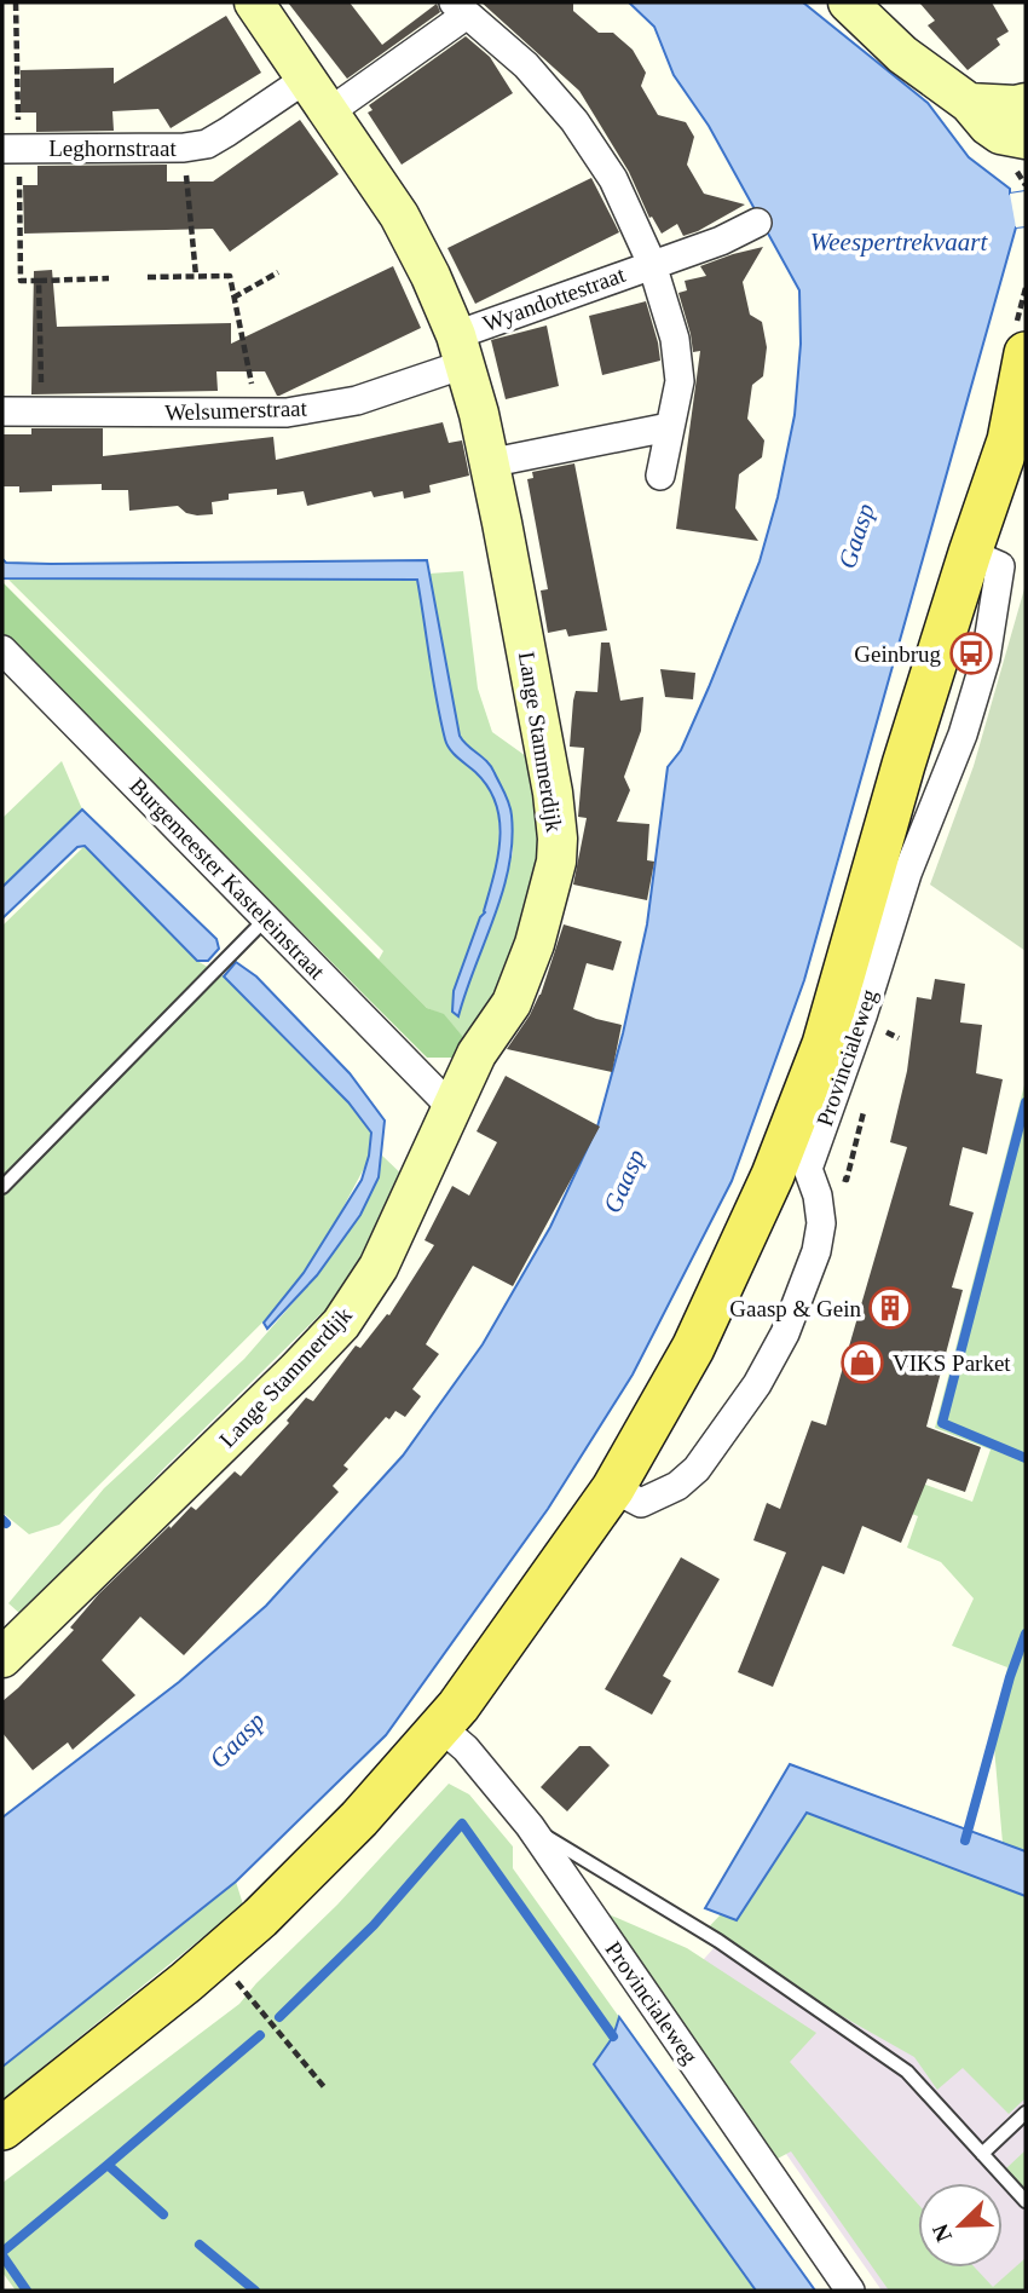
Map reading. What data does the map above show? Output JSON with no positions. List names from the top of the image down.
{
  "streets": {
    "main road": ["Provincialeweg"],
    "street": [
      "Leghornstraat",
      "Wyandottestraat",
      "Welsumerstraat",
      "Lange Stammerdijk",
      "Burgemeester Kasteleinstraat"
    ]
  },
  "crossings": [
    ["Leghornstraat", "Lange Stammerdijk"],
    ["Wyandottestraat", "Welsumerstraat"],
    ["Wyandottestraat", "Lange Stammerdijk"],
    ["Welsumerstraat", "Lange Stammerdijk"],
    ["Lange Stammerdijk", "Burgemeester Kasteleinstraat"]
  ],
  "water": ["Weespertrekvaart", "Gaasp"],
  "places": {
    "bus stop": ["Geinbrug"],
    "building": ["Gaasp & Gein"],
    "shop": ["VIKS Parket"]
  },
  "north": "bottom left"
}
